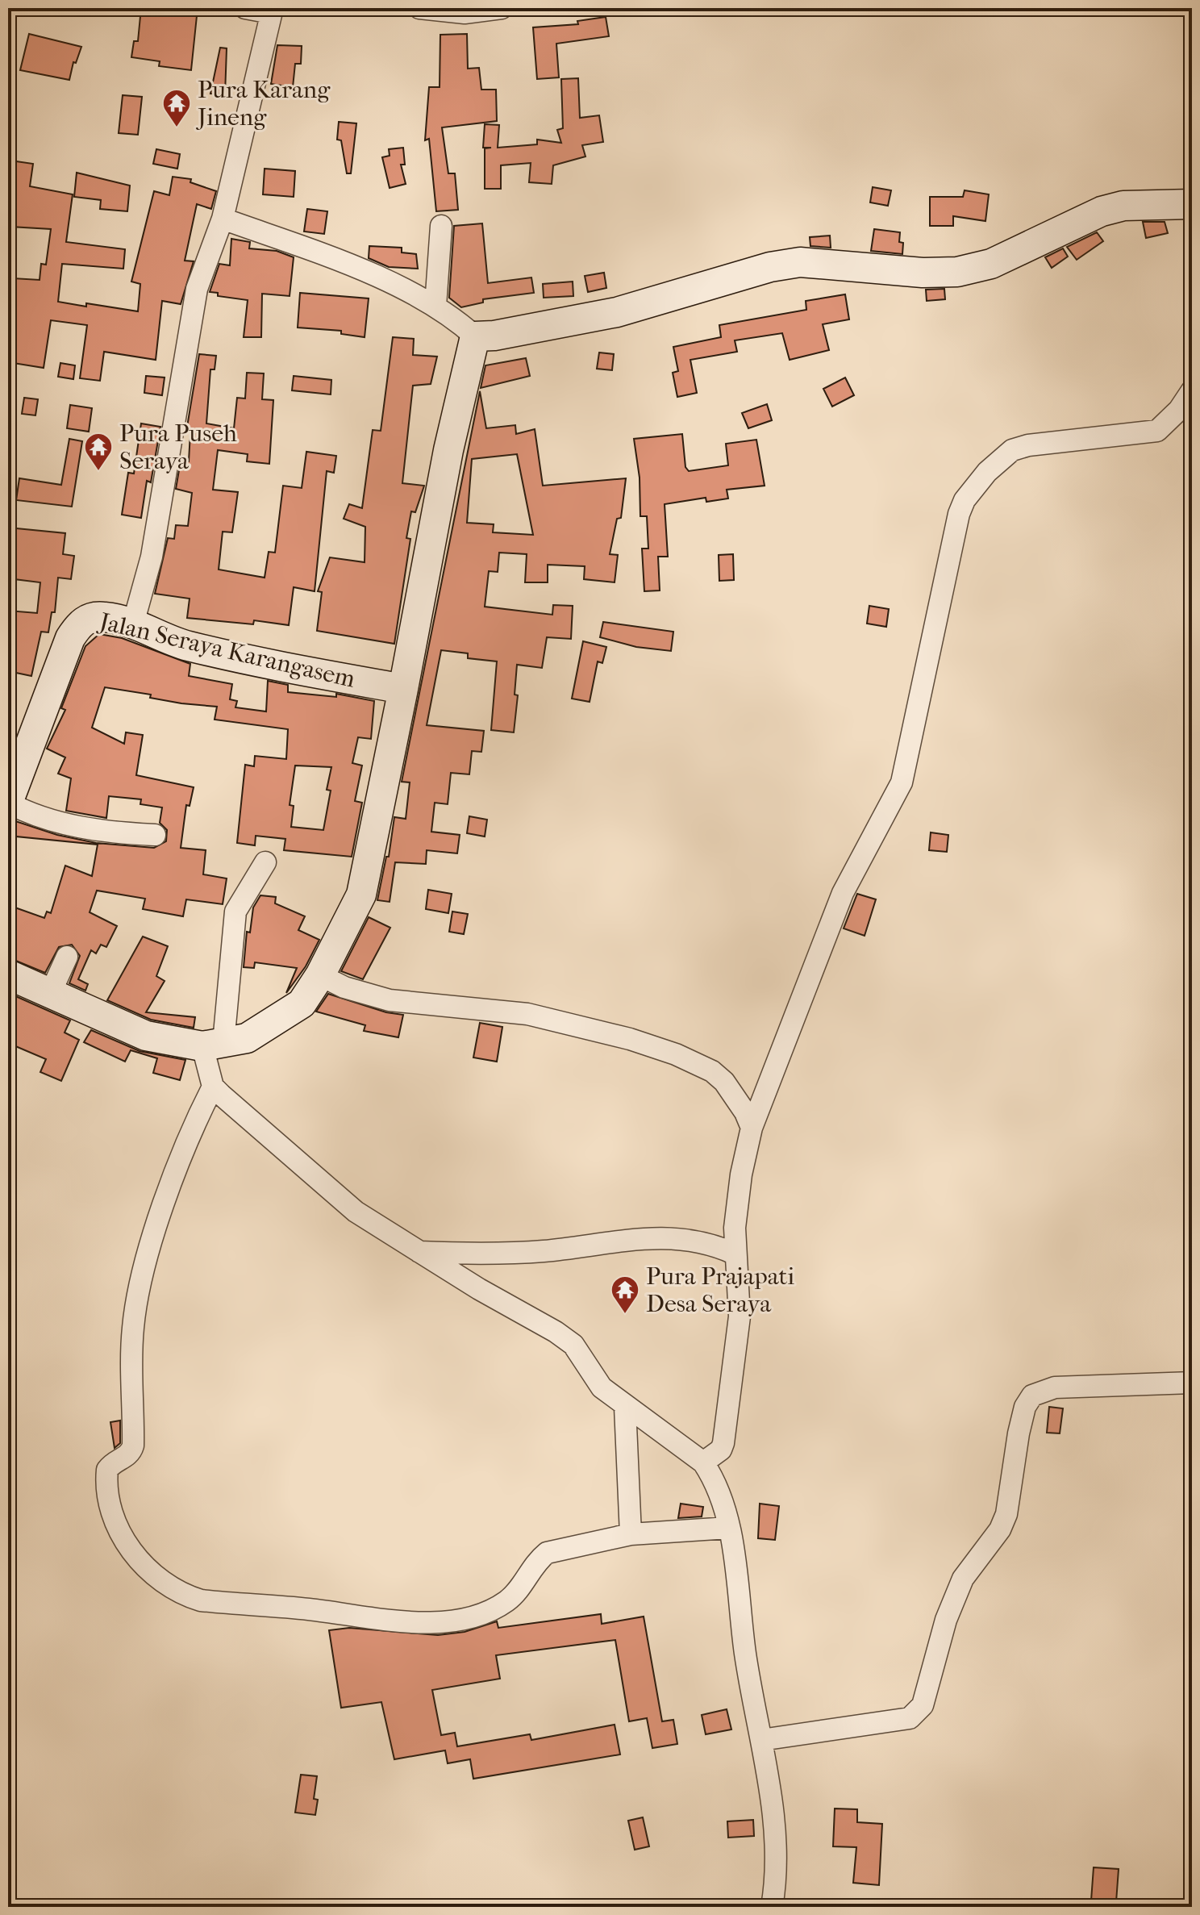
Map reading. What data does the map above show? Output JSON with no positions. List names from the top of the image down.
{
  "streets": {
    "street": ["Jalan Seraya Karangasem"]
  },
  "places": {
    "temple": ["Pura Karang Jineng", "Pura Puseh Seraya", "Pura Prajapati Desa Seraya"]
  }
}
